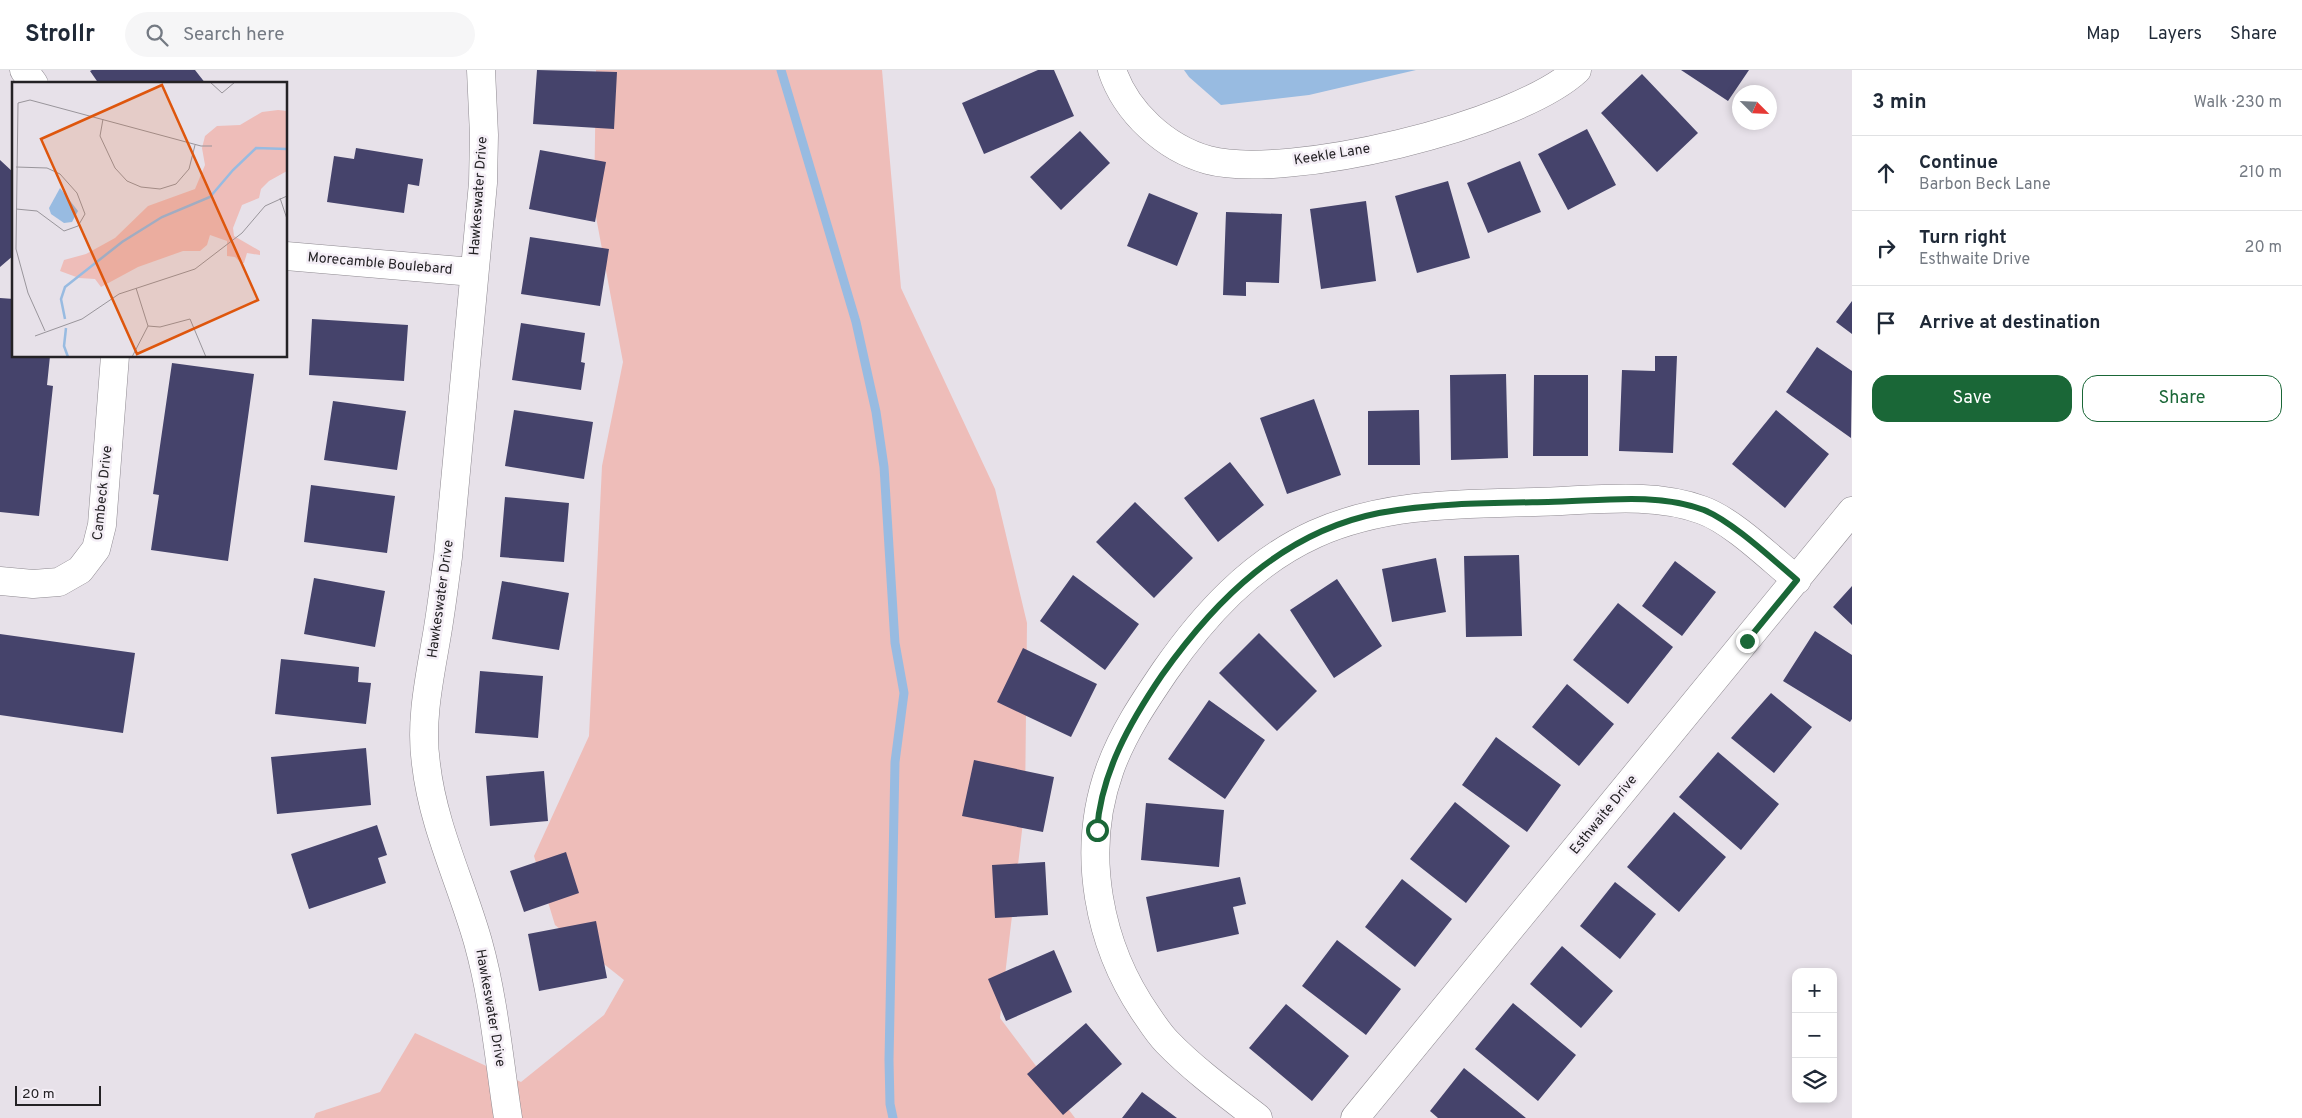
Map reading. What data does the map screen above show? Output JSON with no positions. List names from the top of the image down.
{
  "streets": {
    "street": [
      "Keekle Lane",
      "Hawkeswater Drive",
      "Morecamble Boulebard",
      "Cambeck Drive",
      "Esthwaite Drive"
    ]
  },
  "crossings": [
    ["Hawkeswater Drive", "Morecamble Boulebard"]
  ],
  "scale_bar": "20 m",
  "north": "bottom right",
  "page": {
    "header": "Strollr",
    "search": "Search here",
    "nav": ["Map", "Layers", "Share"],
    "heading": ["3 min", "Walk · 230 m"],
    "list": [
      ["Continue", "Barbon Beck Lane", "210 m"],
      ["Turn right", "Esthwaite Drive", "20 m"],
      "Arrive at destination"
    ],
    "buttons": ["Save", "Share"],
    "map_buttons": ["+", "−"],
    "scale": "20 m"
  }
}
